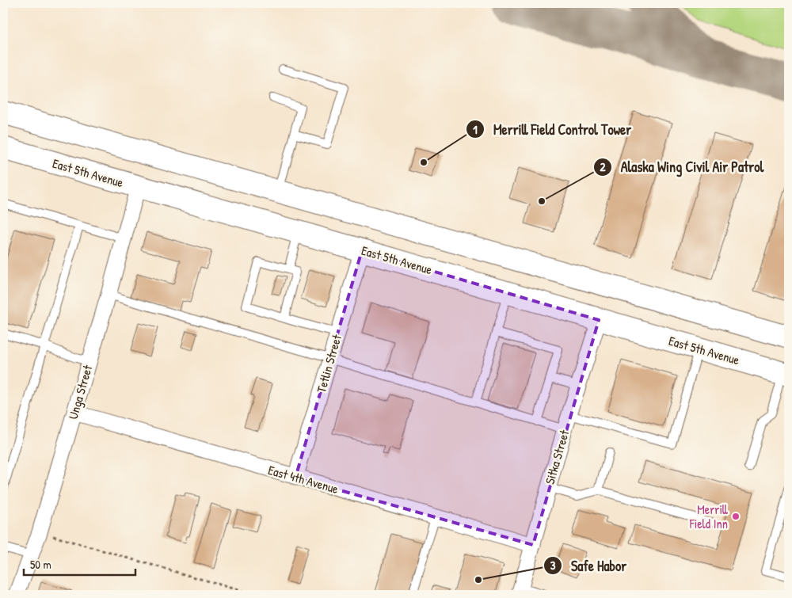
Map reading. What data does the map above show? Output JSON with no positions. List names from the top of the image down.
{
  "streets": {
    "highway": ["East 5th Avenue"],
    "street": [
      "Tetlin Street",
      "Unga Street",
      "Sitka Street",
      "East 4th Avenue"
    ]
  },
  "crossings": [
    ["East 5th Avenue", "Tetlin Street"],
    ["East 5th Avenue", "Unga Street"],
    ["East 5th Avenue", "Sitka Street"],
    ["Tetlin Street", "East 4th Avenue"],
    ["Unga Street", "East 4th Avenue"],
    ["Sitka Street", "East 4th Avenue"]
  ],
  "places": [
    "Merrill Field Control Tower",
    "Alaska Wing Civil Air Patrol",
    "Merrill Field Inn",
    "Safe Habor"
  ],
  "scale_bar": "50 m"
}
